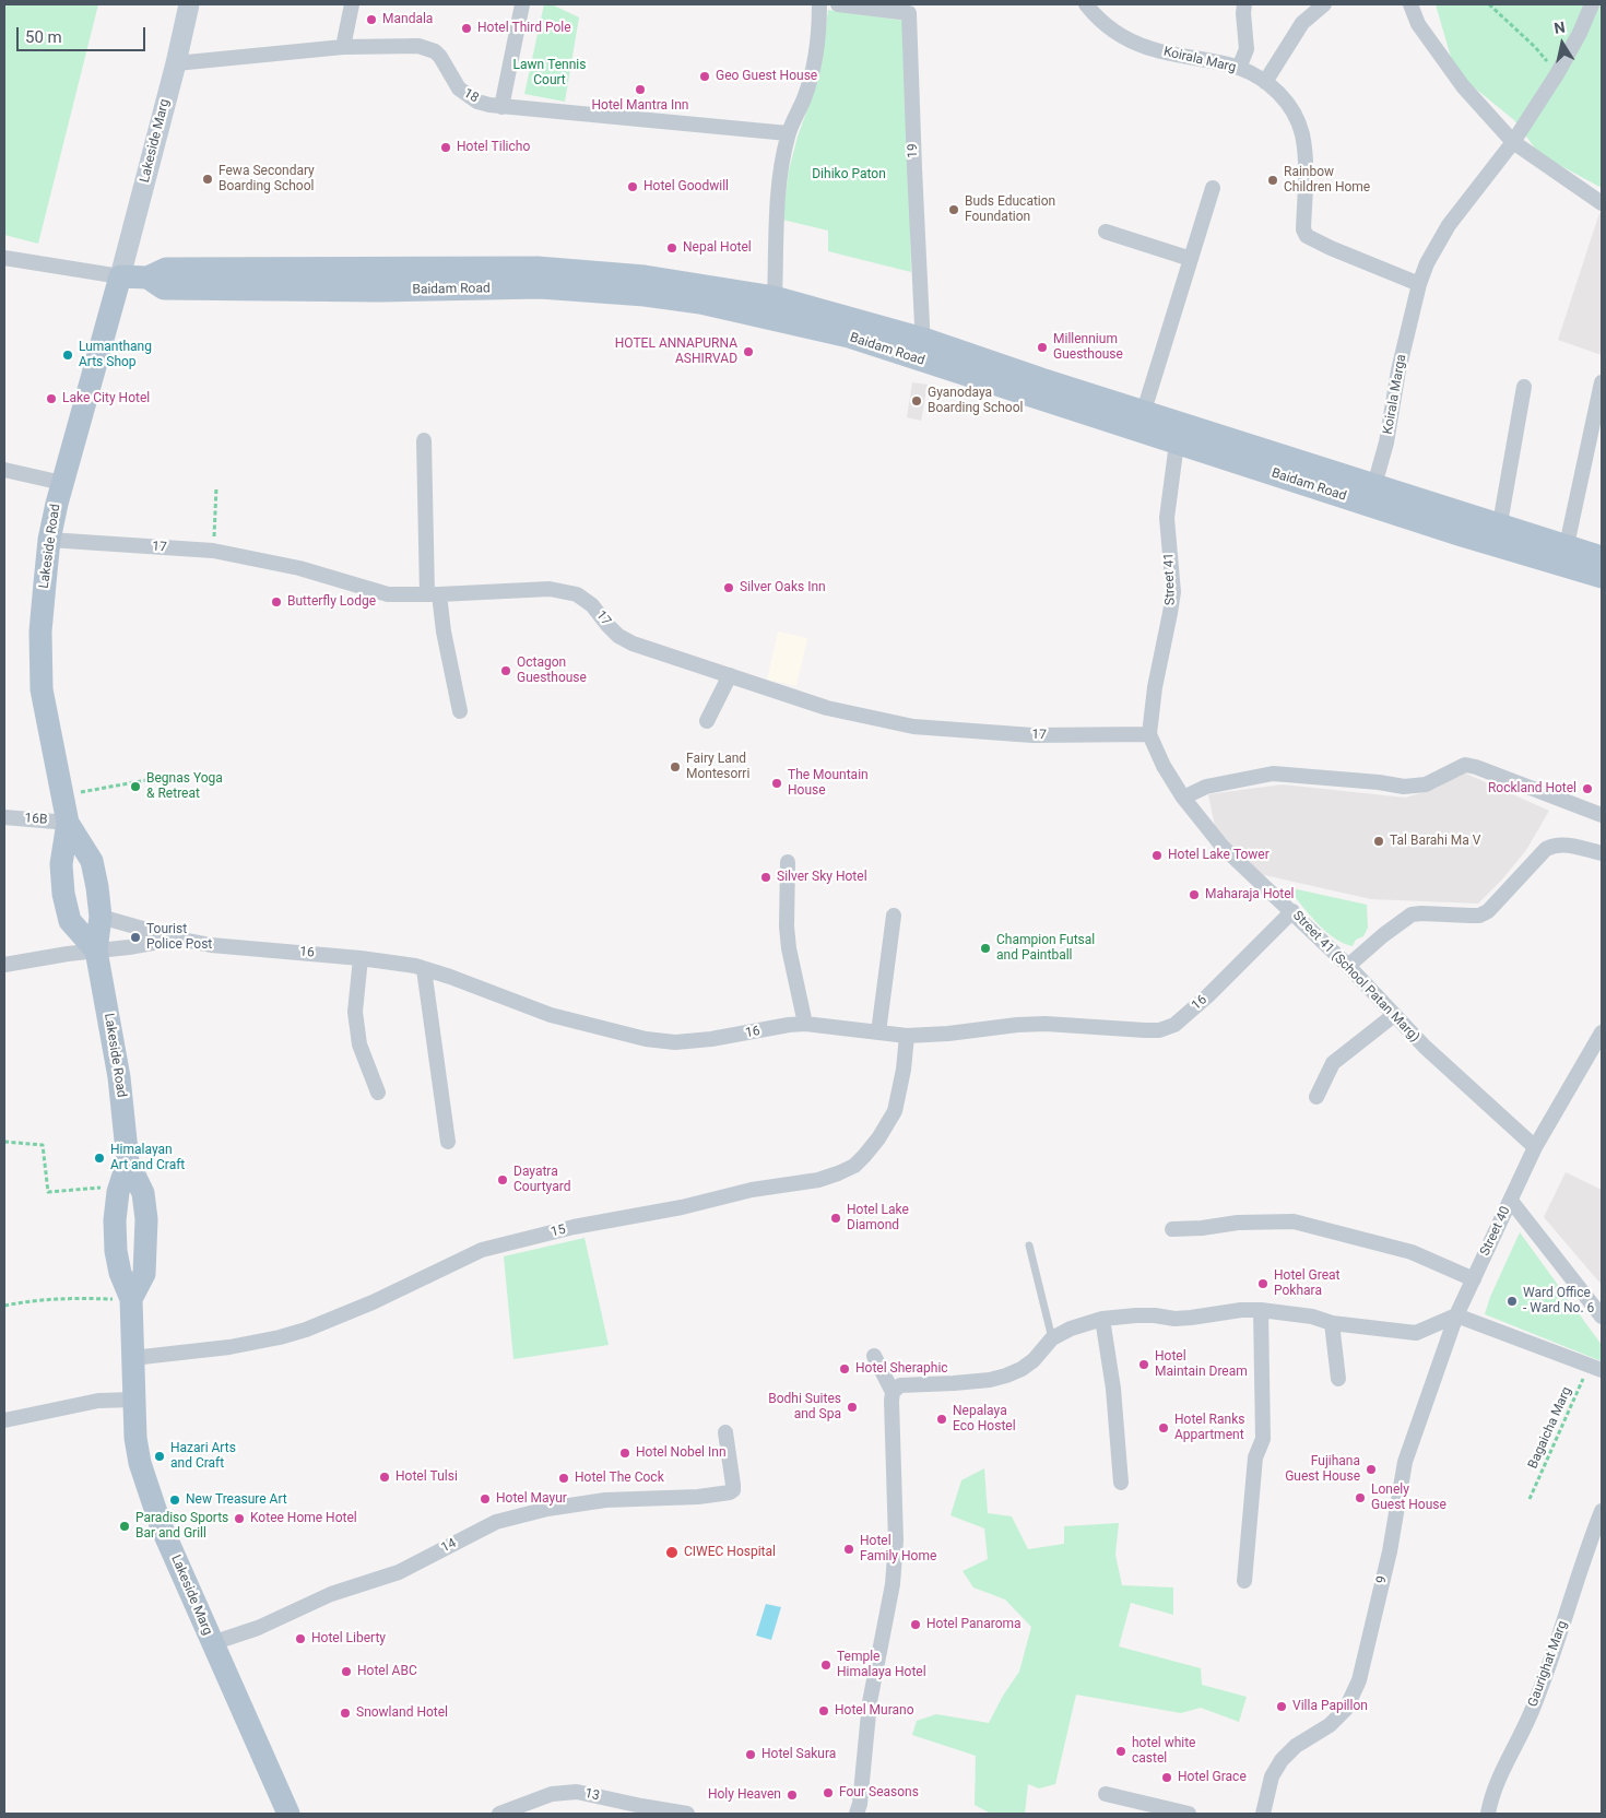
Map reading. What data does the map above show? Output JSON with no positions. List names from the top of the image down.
{
  "streets": {
    "main road": ["Lakeside Marg", "Baidam Road", "Lakeside Road"],
    "street": [
      "Koirala Marg",
      "18",
      "19",
      "Koirala Marga",
      "17",
      "Street 41",
      "16B",
      "16",
      "Street 41 (School Patan Marg)",
      "15",
      "Street 40",
      "14",
      "9",
      "Gaurighat Marg",
      "13"
    ],
    "path": ["Bagaicha Marg"]
  },
  "crossings": [
    ["Koirala Marg", "Koirala Marga"],
    ["18", "Lakeside Marg"],
    ["Lakeside Marg", "Baidam Road"],
    ["Lakeside Marg", "Lakeside Road"],
    ["Lakeside Marg", "15"],
    ["Lakeside Marg", "14"],
    ["19", "Baidam Road"],
    ["Baidam Road", "Koirala Marga"],
    ["Baidam Road", "Lakeside Road"],
    ["Baidam Road", "Street 41"],
    ["Lakeside Road", "17"],
    ["Lakeside Road", "16B"],
    ["Lakeside Road", "16"],
    ["17", "Street 41"],
    ["17", "Street 41 (School Patan Marg)"],
    ["Street 41", "Street 41 (School Patan Marg)"],
    ["16", "Street 41 (School Patan Marg)"],
    ["16", "15"],
    ["Street 41 (School Patan Marg)", "Street 40"],
    ["Street 40", "9"]
  ],
  "parks": ["Lawn Tennis Court", "Dihiko Paton"],
  "places": [
    "Mandala",
    "Hotel Third Pole",
    "Geo Guest House",
    "Hotel Mantra Inn",
    "Hotel Tilicho",
    "Fewa Secondary Boarding School",
    "Rainbow Children Home",
    "Hotel Goodwill",
    "Buds Education Foundation",
    "Nepal Hotel",
    "Millennium Guesthouse",
    "HOTEL ANNAPURNA ASHIRVAD",
    "Lumanthang Arts Shop",
    "Lake City Hotel",
    "Gyanodaya Boarding School",
    "Silver Oaks Inn",
    "Butterfly Lodge",
    "Octagon Guesthouse",
    "Fairy Land Montesorri",
    "The Mountain House",
    "Begnas Yoga & Retreat",
    "Rockland Hotel",
    "Tal Barahi Ma V",
    "Hotel Lake Tower",
    "Silver Sky Hotel",
    "Maharaja Hotel",
    "Tourist Police Post",
    "Champion Futsal and Paintball",
    "Himalayan Art and Craft",
    "Dayatra Courtyard",
    "Hotel Lake Diamond",
    "Hotel Great Pokhara",
    "Ward Office - Ward No. 6",
    "Hotel Maintain Dream",
    "Hotel Sheraphic",
    "Bodhi Suites and Spa",
    "Nepalaya Eco Hostel",
    "Hotel Ranks Appartment",
    "Hotel Nobel Inn",
    "Hazari Arts and Craft",
    "Fujihana Guest House",
    "Hotel Tulsi",
    "Hotel The Cock",
    "Lonely Guest House",
    "Hotel Mayur",
    "New Treasure Art",
    "Kotee Home Hotel",
    "Paradiso Sports Bar and Grill",
    "Hotel Family Home",
    "CIWEC Hospital",
    "Hotel Panaroma",
    "Hotel Liberty",
    "Temple Himalaya Hotel",
    "Hotel ABC",
    "Villa Papillon",
    "Hotel Murano",
    "Snowland Hotel",
    "hotel white castel",
    "Hotel Sakura",
    "Hotel Grace",
    "Four Seasons",
    "Holy Heaven"
  ],
  "scale_bar": "50 m",
  "north": "top"
}
